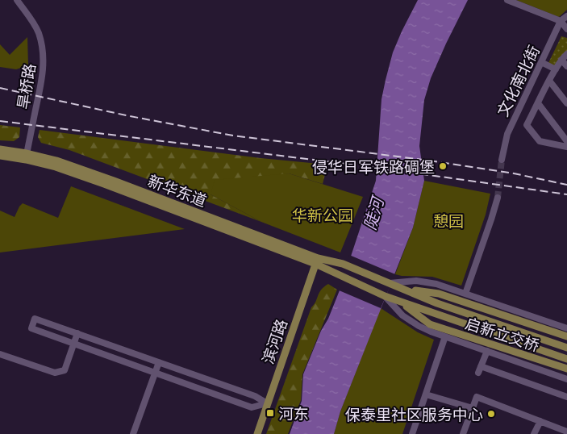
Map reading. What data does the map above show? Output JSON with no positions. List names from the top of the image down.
{
  "streets": {
    "main road": ["新华东道", "启新立交桥", "滨河路"],
    "street": ["文化南北街", "旱桥路"]
  },
  "crossings": [
    ["旱桥路", "新华东道"],
    ["新华东道", "滨河路"]
  ],
  "water": ["陡河"],
  "parks": ["华新公园", "憩园"],
  "places": {
    "other": ["侵华日军铁路碉堡", "保泰里社区服务中心"],
    "transit": ["河东"]
  }
}
